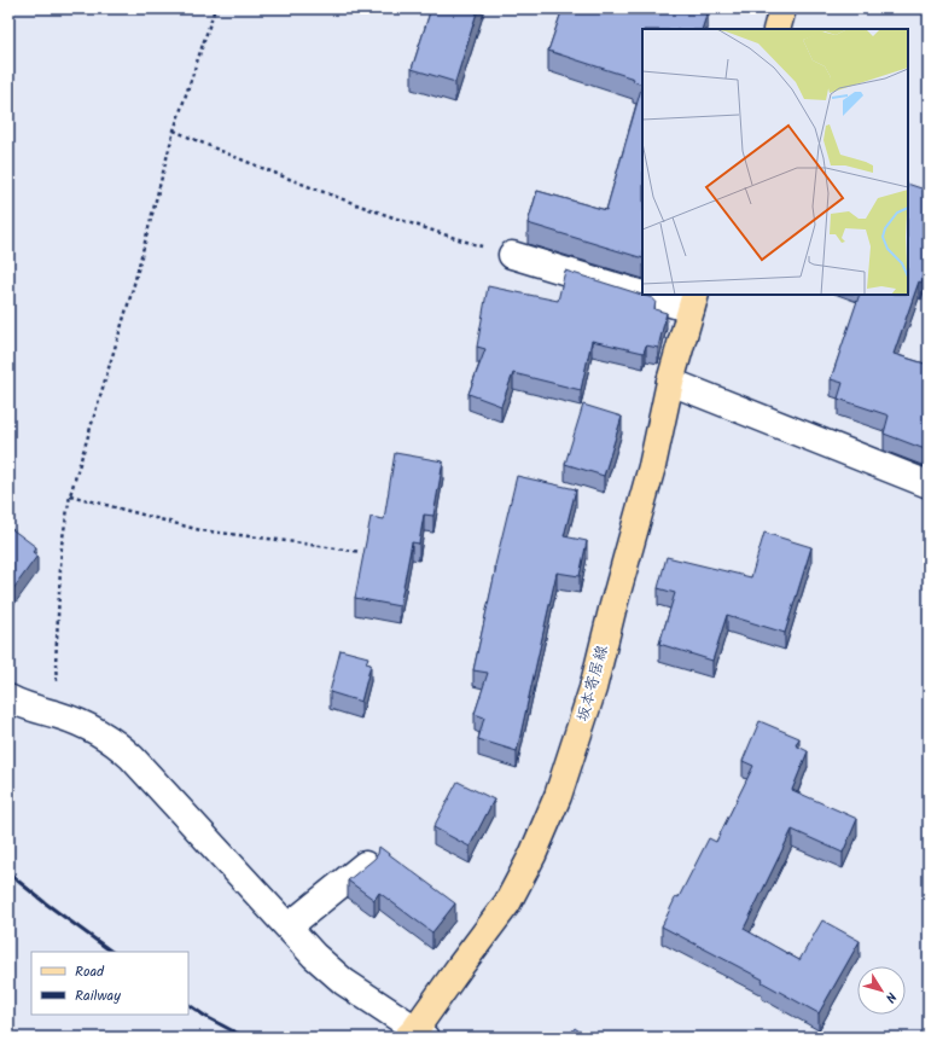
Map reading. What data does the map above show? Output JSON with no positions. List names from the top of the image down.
{
  "streets": {
    "main road": ["坂本寄居線"]
  },
  "legend": ["Road", "Railway"],
  "north": "bottom right"
}
